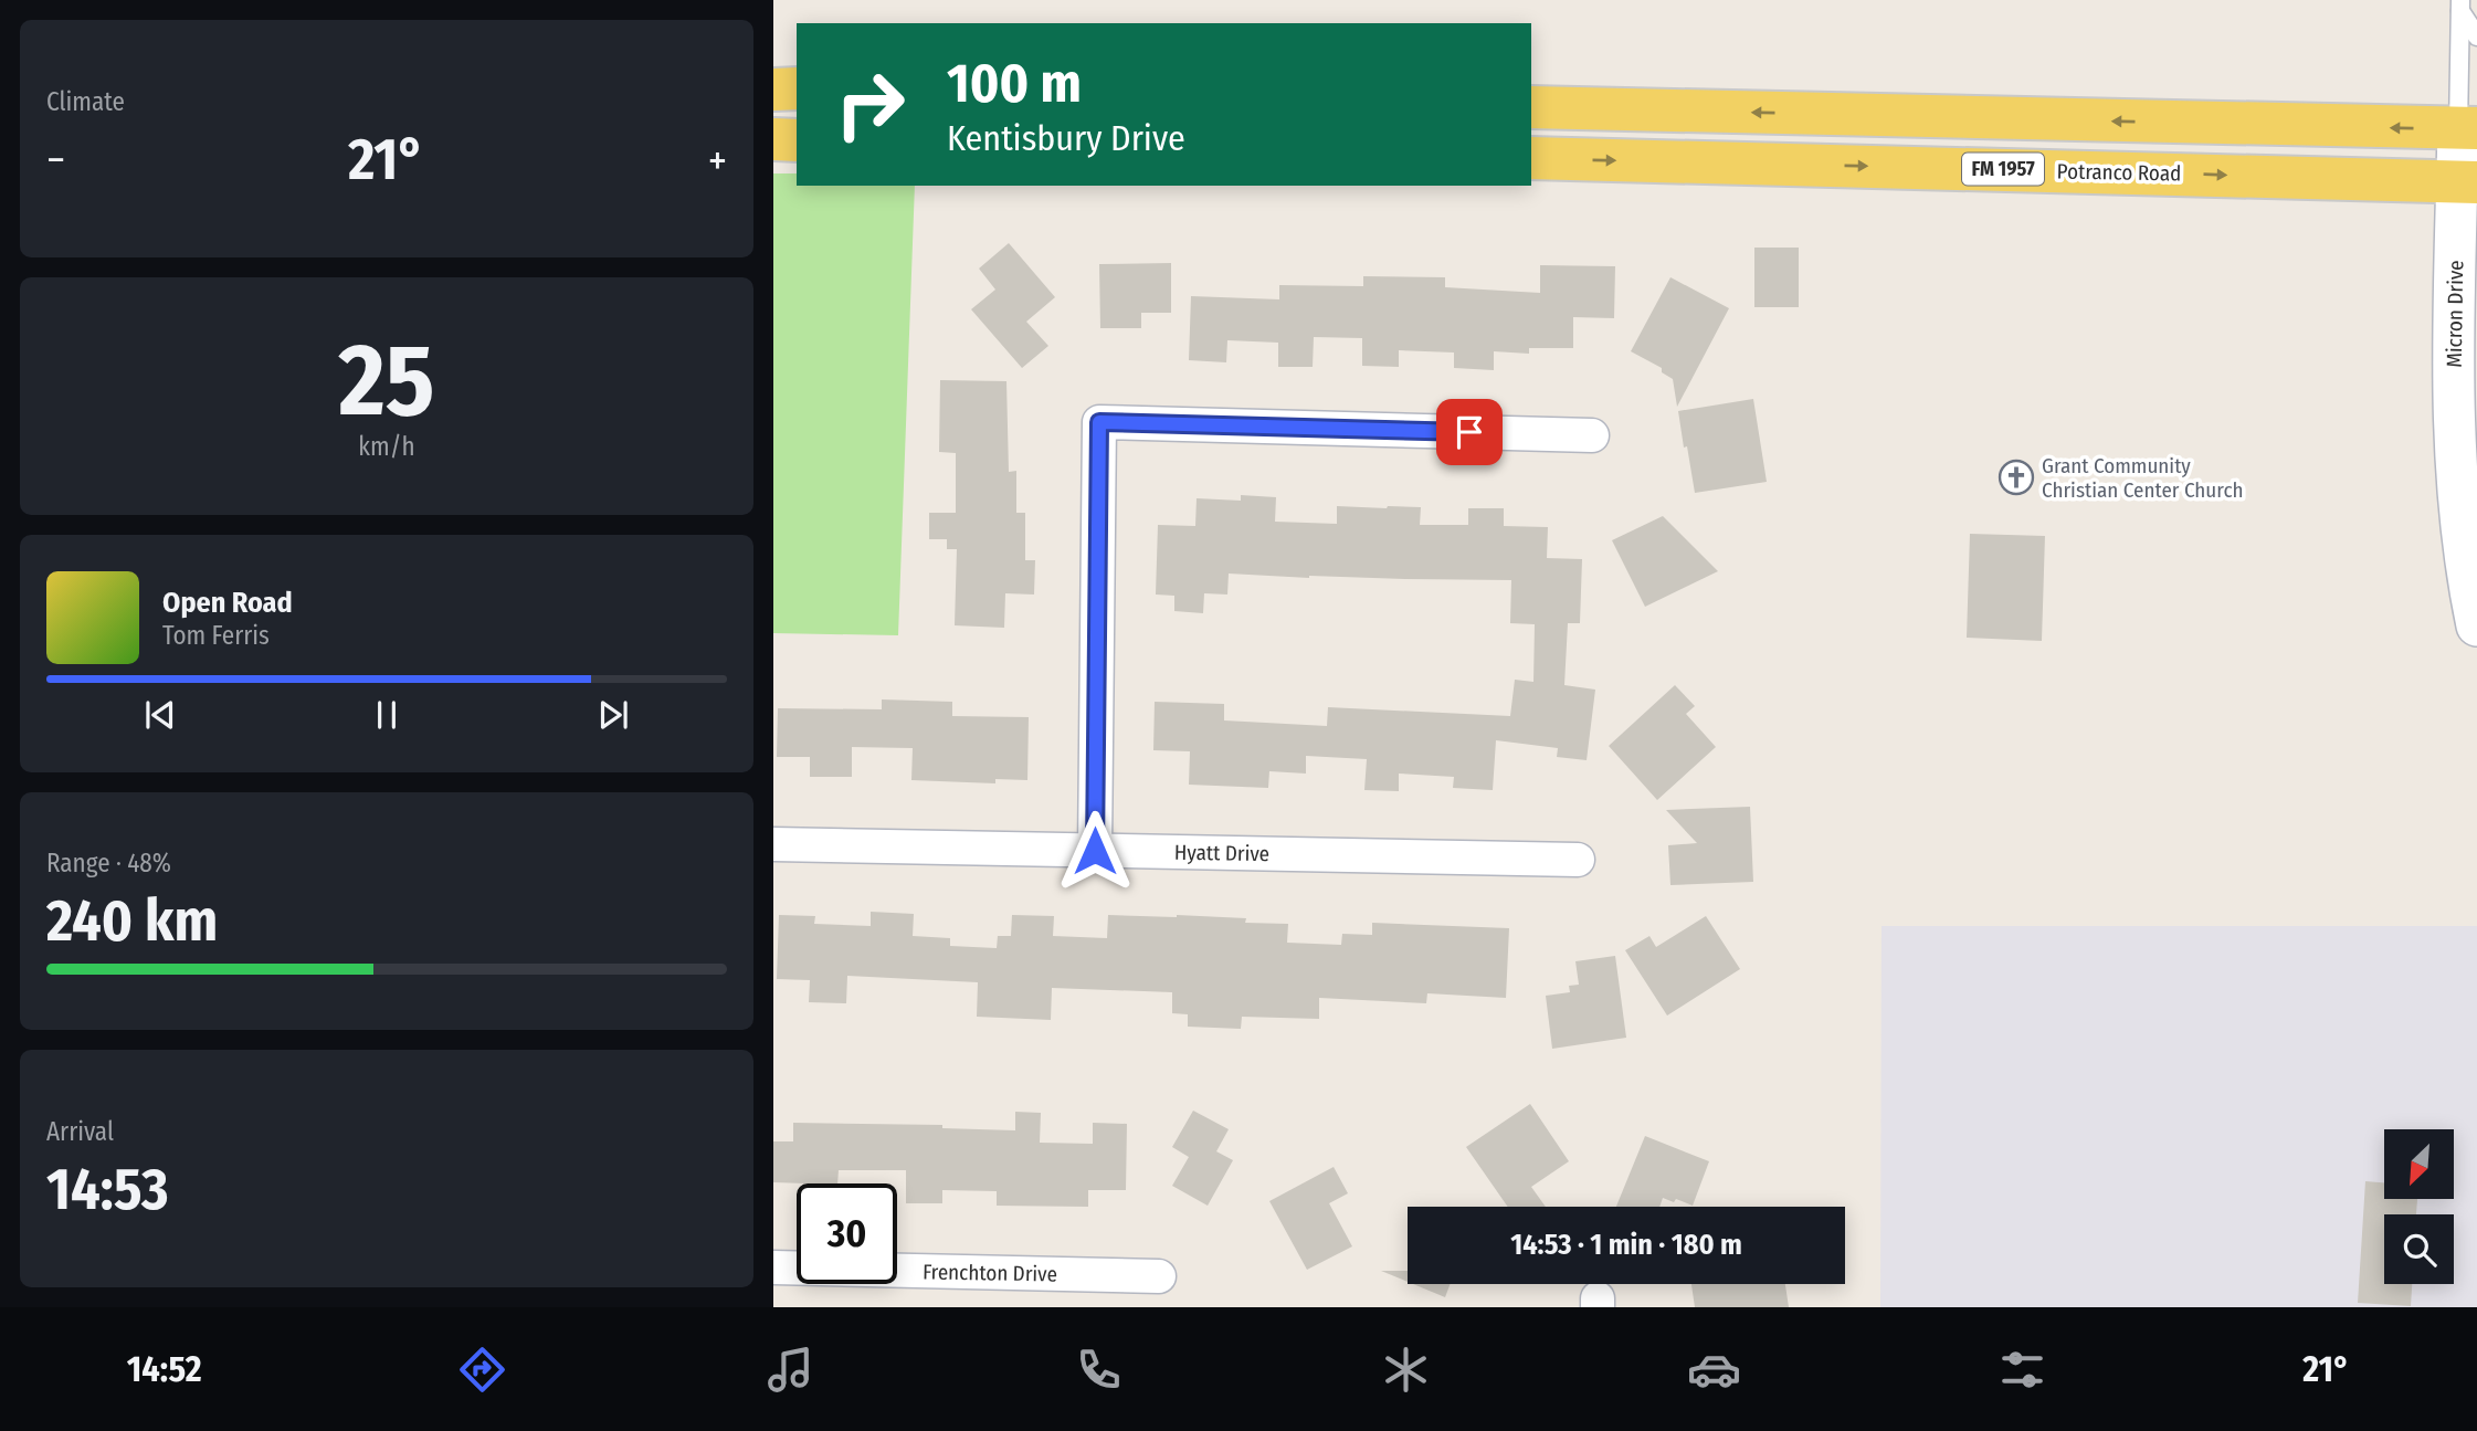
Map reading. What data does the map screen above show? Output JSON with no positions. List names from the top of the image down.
{
  "streets": {
    "main road": ["FM 1957", "Potranco Road"],
    "street": ["Micron Drive", "Hyatt Drive", "Frenchton Drive"]
  },
  "crossings": [
    ["Potranco Road", "Micron Drive"]
  ],
  "places": {
    "church": ["Grant Community Christian Center Church"]
  },
  "north": "bottom left",
  "page": {
    "tile": [
      "Climate",
      ["25", "km/h"],
      ["Range · 48%", "240 km"],
      ["Arrival", "14:53"]
    ],
    "turn": ["100 m", "Kentisbury Drive"],
    "heat": ["−", "21°", "+"],
    "song": ["Open Road", "Tom Ferris"],
    "limit": "30",
    "trip": "14:53 · 1 min · 180 m",
    "tabs": ["14:52", "21°"]
  }
}
